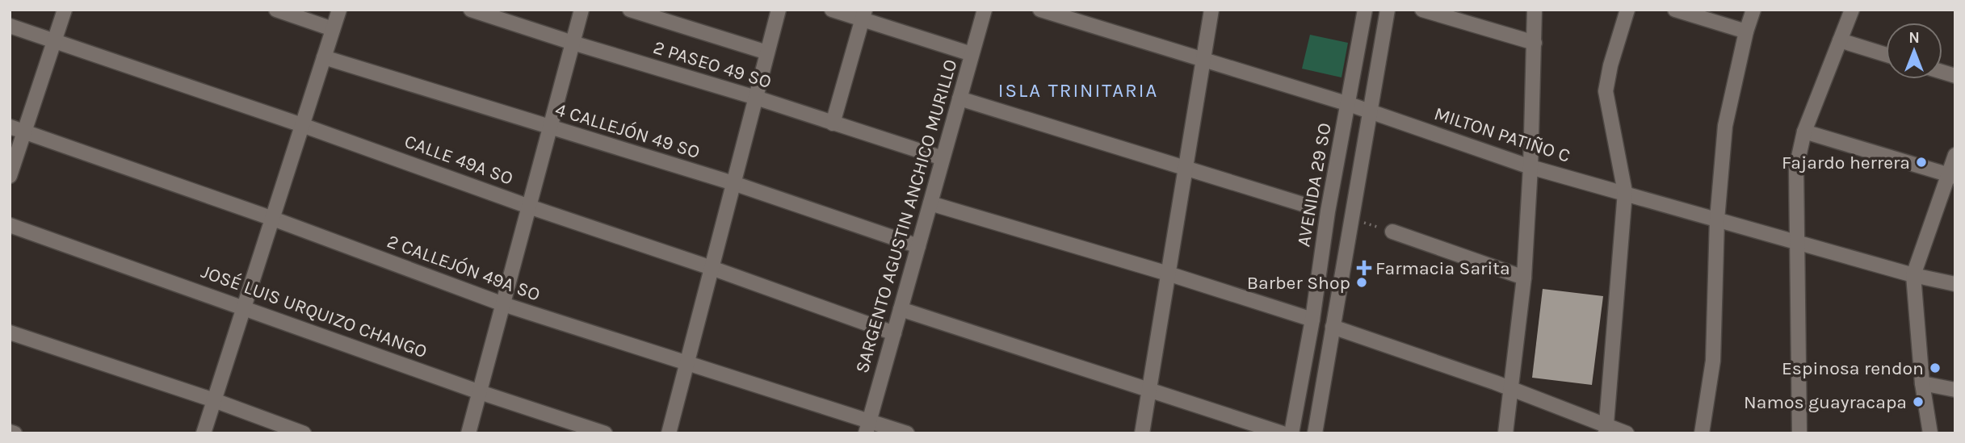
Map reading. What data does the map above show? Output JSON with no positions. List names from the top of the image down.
{
  "streets": {
    "street": [
      "2 PASEO 49 SO",
      "4 CALLEJÓN 49 SO",
      "MILTON PATIÑO C",
      "CALLE 49A SO",
      "AVENIDA 29 SO",
      "SARGENTO AGUSTIN ANCHICO MURILLO",
      "2 CALLEJÓN 49A SO",
      "JOSÉ LUIS URQUIZO CHANGO"
    ]
  },
  "crossings": [
    ["2 PASEO 49 SO", "SARGENTO AGUSTIN ANCHICO MURILLO"],
    ["4 CALLEJÓN 49 SO", "SARGENTO AGUSTIN ANCHICO MURILLO"],
    ["MILTON PATIÑO C", "AVENIDA 29 SO"],
    ["CALLE 49A SO", "SARGENTO AGUSTIN ANCHICO MURILLO"],
    ["SARGENTO AGUSTIN ANCHICO MURILLO", "2 CALLEJÓN 49A SO"]
  ],
  "districts": ["ISLA TRINITARIA"],
  "places": {
    "other": [
      "Fajardo herrera",
      "Barber Shop",
      "Espinosa rendon",
      "Namos guayracapa"
    ],
    "health": ["Farmacia Sarita"]
  },
  "north": "top"
}
